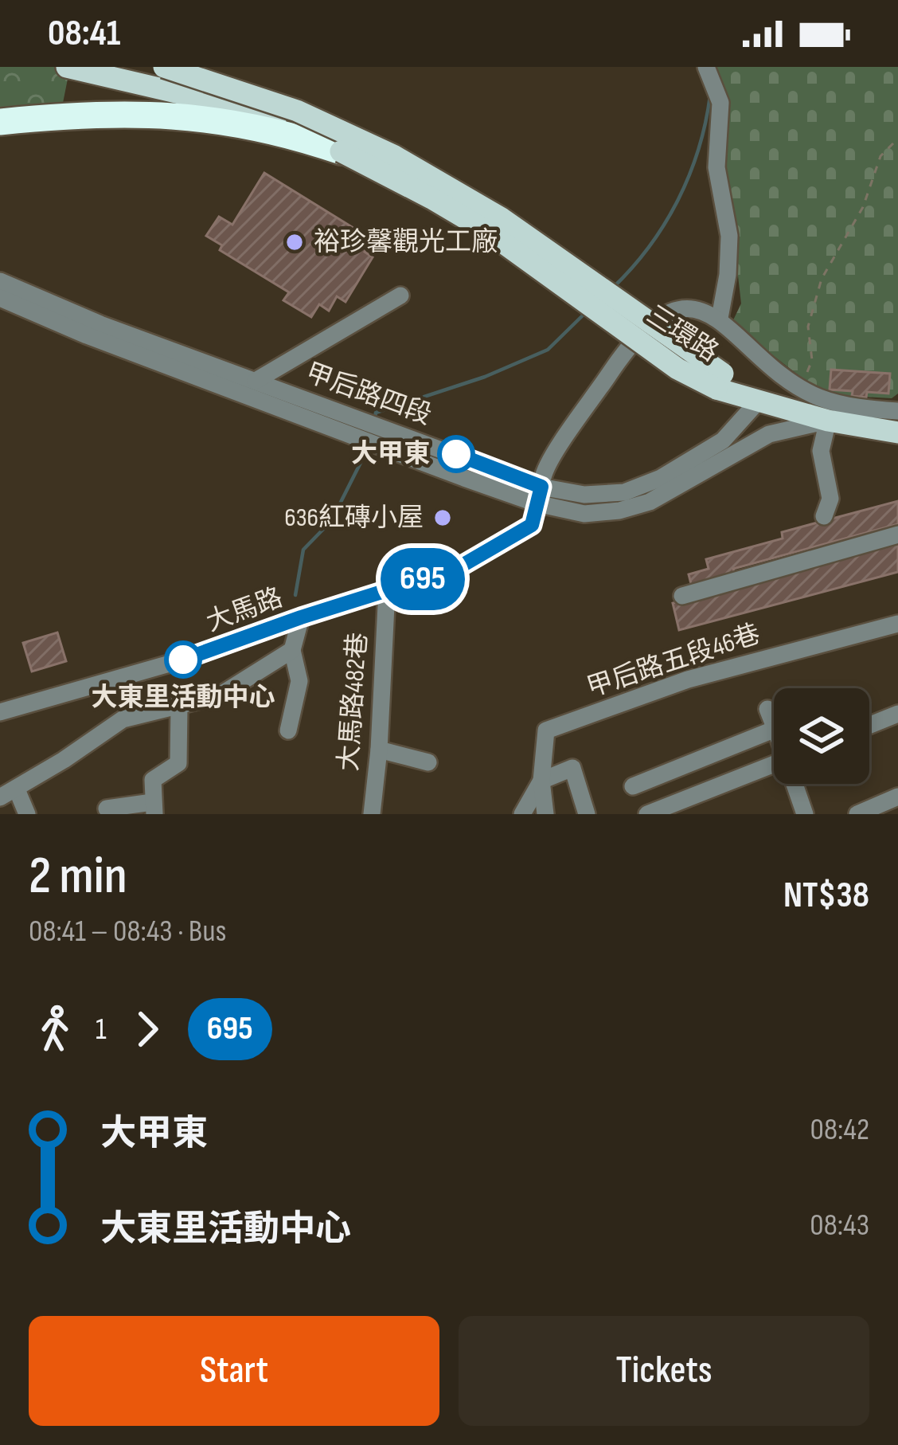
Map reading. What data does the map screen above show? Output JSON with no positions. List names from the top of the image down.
{
  "streets": {
    "main road": ["三環路"],
    "street": [
      "甲后路四段",
      "大馬路",
      "甲后路五段46巷",
      "大馬路482巷"
    ]
  },
  "crossings": [
    ["三環路", "甲后路四段"],
    ["甲后路四段", "大馬路"],
    ["大馬路", "大馬路482巷"]
  ],
  "places": [
    "裕珍馨觀光工廠",
    "大甲東",
    "636紅磚小屋",
    "大東里活動中心"
  ],
  "lines": ["bus line 695"],
  "page": {
    "status": "08:41",
    "on_map": "695",
    "heading": ["2 min", "08:41 – 08:43 · Bus", "NT$38"],
    "legs": ["1", "695"],
    "list": [
      {
        "name": "大甲東",
        "value": "08:42"
      },
      {
        "name": "大東里活動中心",
        "value": "08:43"
      }
    ],
    "buttons": ["Start", "Tickets"]
  }
}
